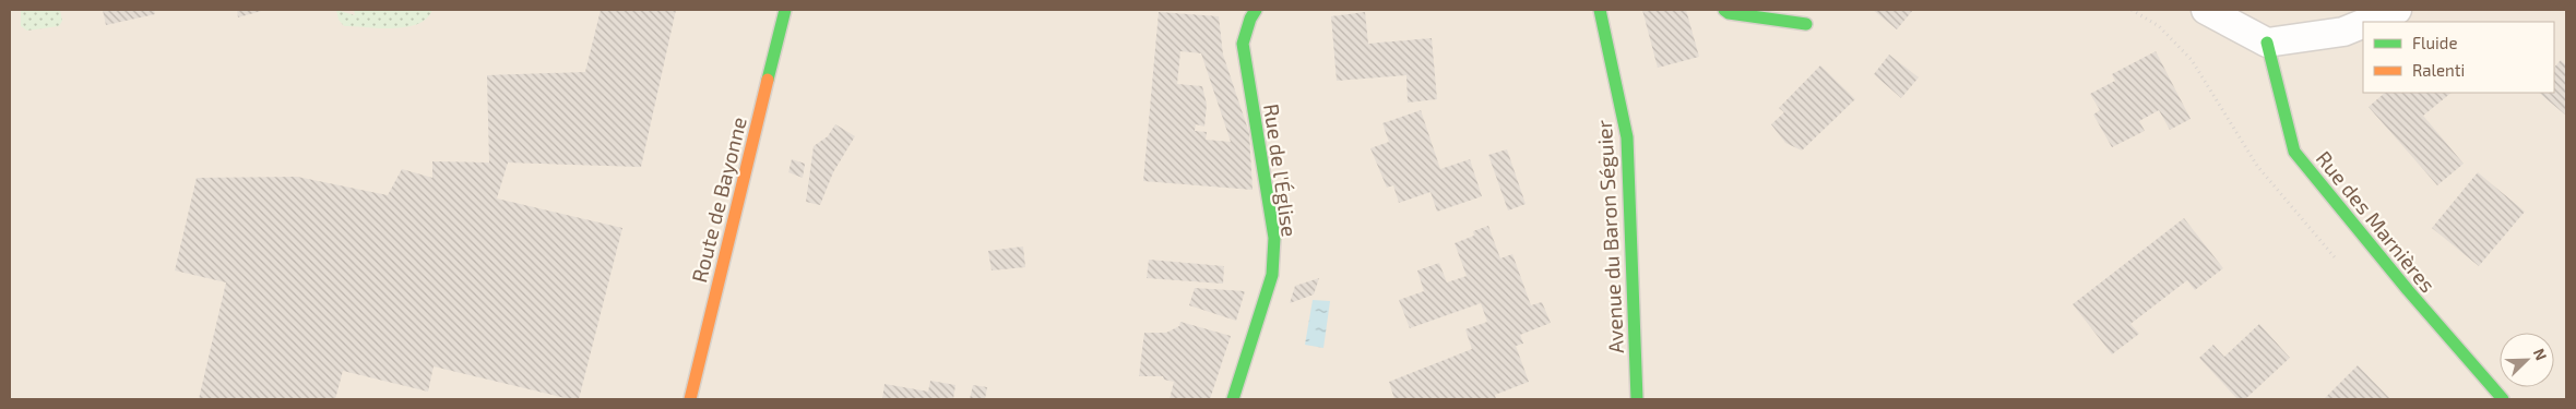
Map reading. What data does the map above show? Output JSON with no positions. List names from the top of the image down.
{
  "streets": {
    "street": [
      "Rue de l'Église",
      "Route de Bayonne",
      "Rue des Marnières",
      "Avenue du Baron Séguier"
    ]
  },
  "legend": ["Fluide", "Ralenti"],
  "north": "top right"
}
